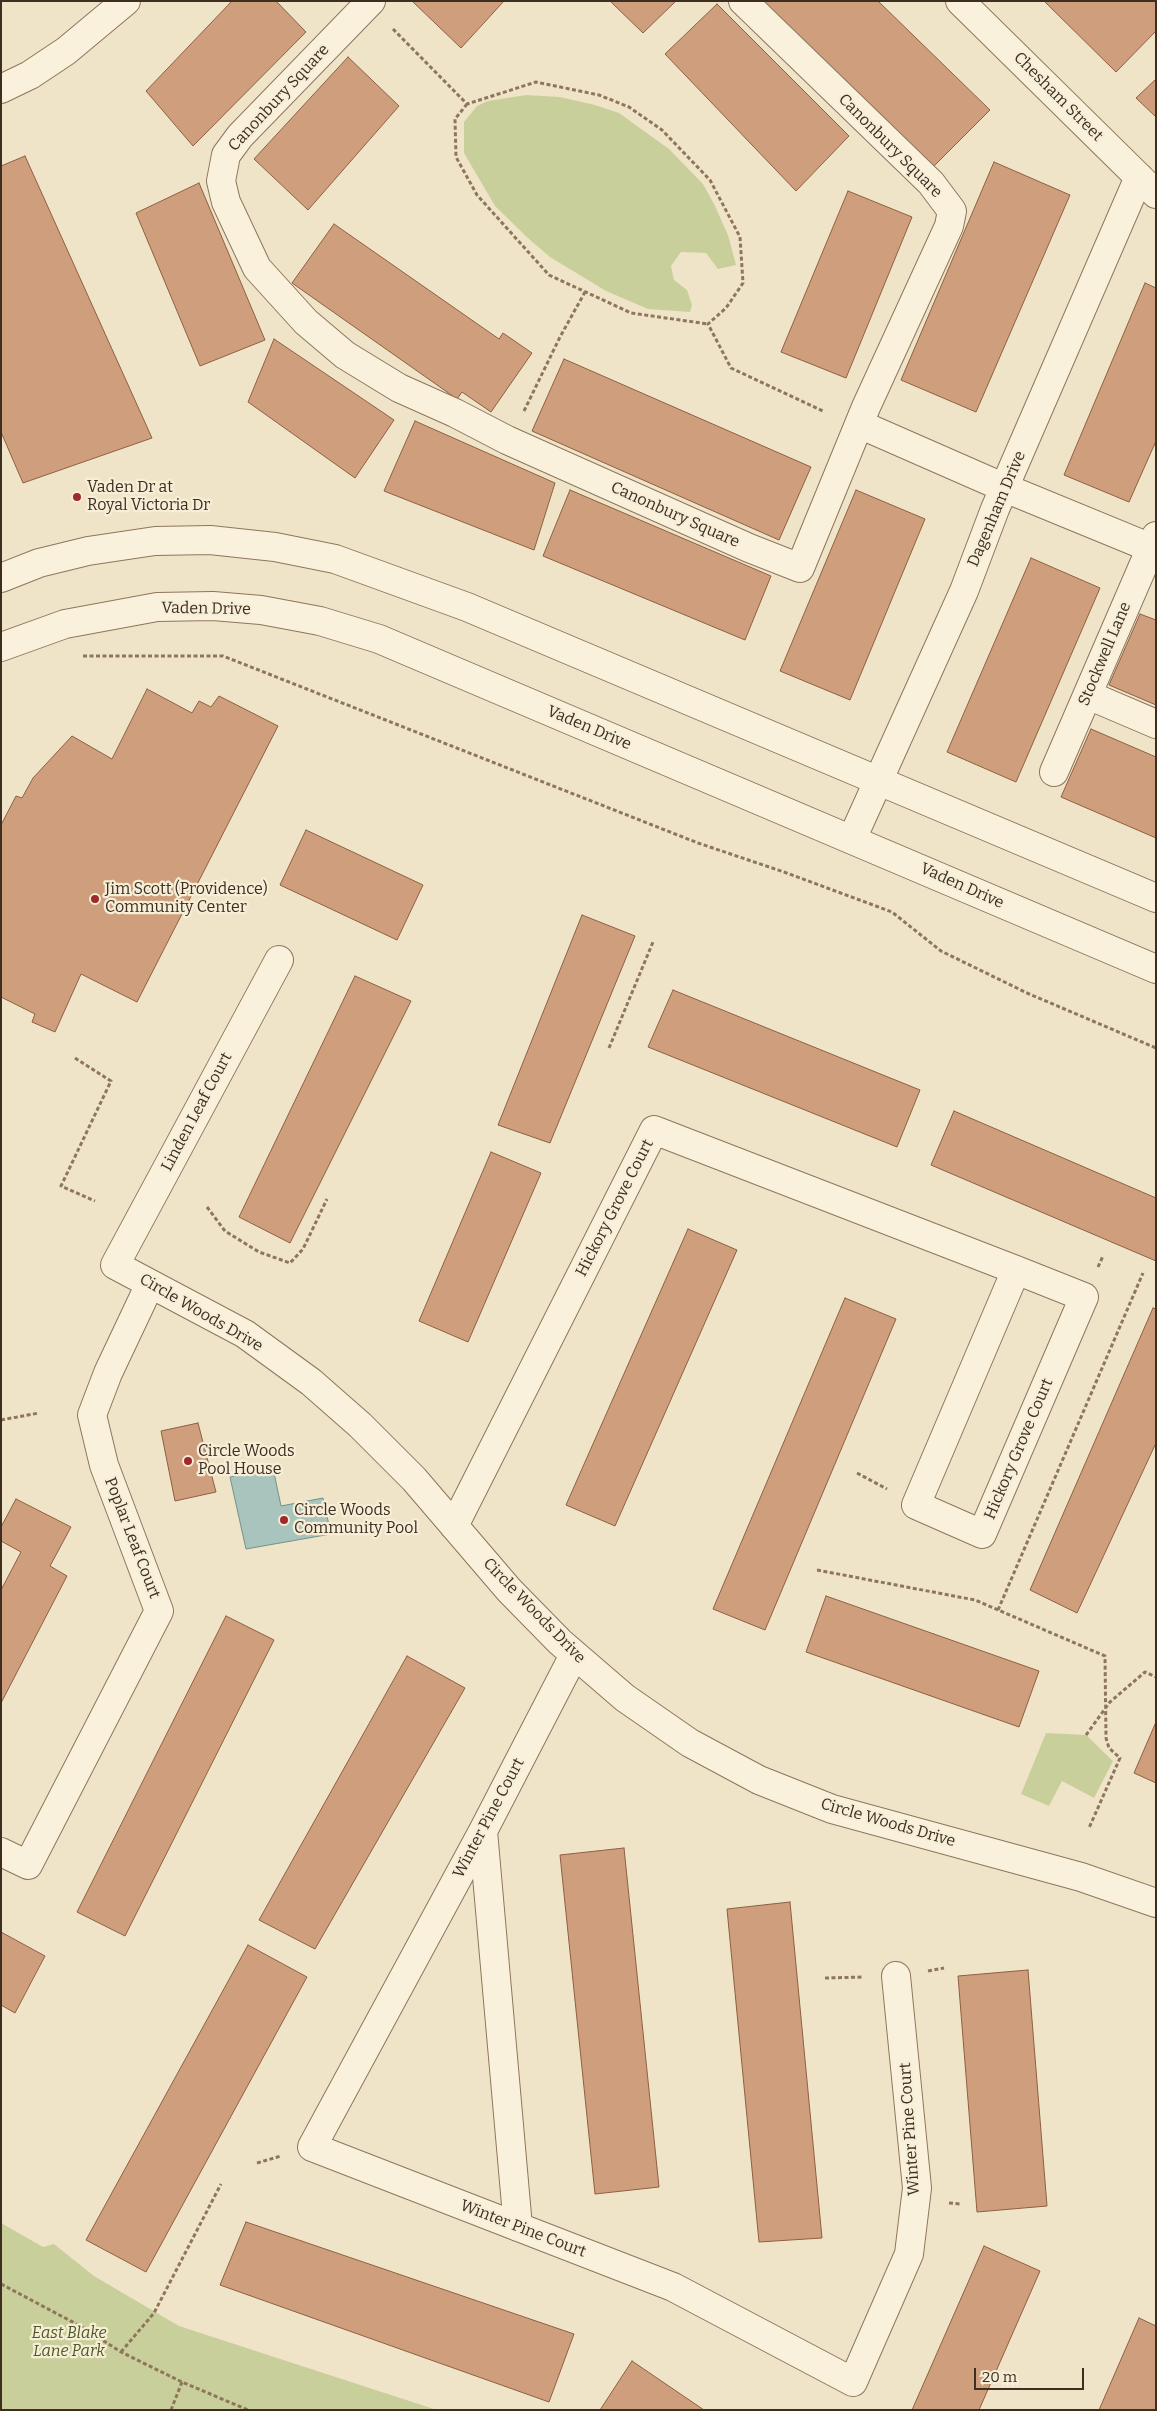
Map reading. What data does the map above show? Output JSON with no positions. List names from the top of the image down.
{
  "streets": {
    "street": [
      "Chesham Street",
      "Canonbury Square",
      "Dagenham Drive",
      "Vaden Drive",
      "Stockwell Lane",
      "Linden Leaf Court",
      "Hickory Grove Court",
      "Circle Woods Drive",
      "Poplar Leaf Court",
      "Winter Pine Court"
    ]
  },
  "crossings": [
    ["Chesham Street", "Dagenham Drive"],
    ["Dagenham Drive", "Vaden Drive"],
    ["Linden Leaf Court", "Circle Woods Drive"],
    ["Hickory Grove Court", "Circle Woods Drive"],
    ["Circle Woods Drive", "Poplar Leaf Court"],
    ["Circle Woods Drive", "Winter Pine Court"]
  ],
  "parks": ["East Blake Lane Park"],
  "places": [
    "Vaden Dr at Royal Victoria Dr",
    "Jim Scott (Providence) Community Center",
    "Circle Woods Pool House",
    "Circle Woods Community Pool"
  ],
  "scale_bar": "20 m"
}
